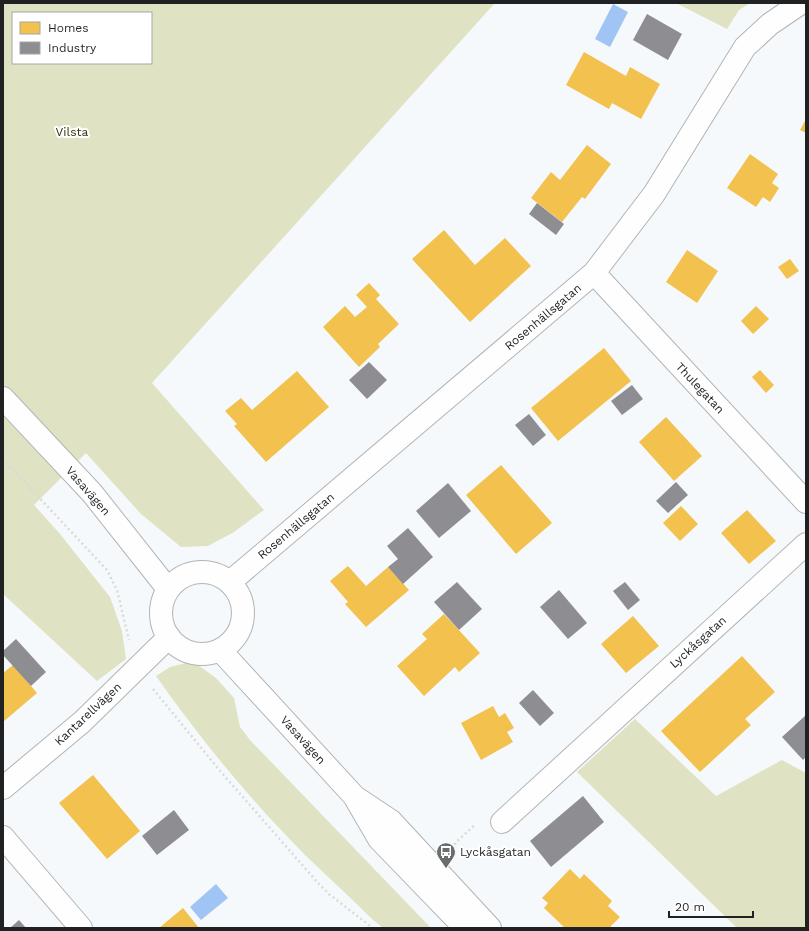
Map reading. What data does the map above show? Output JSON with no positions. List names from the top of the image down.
{
  "streets": {
    "street": [
      "Rosenhällsgatan",
      "Thulegatan",
      "Vasavägen",
      "Lyckåsgatan",
      "Kantarellvägen"
    ]
  },
  "crossings": [
    ["Rosenhällsgatan", "Thulegatan"],
    ["Rosenhällsgatan", "Vasavägen"],
    ["Rosenhällsgatan", "Kantarellvägen"],
    ["Vasavägen", "Kantarellvägen"]
  ],
  "parks": ["Vilsta"],
  "places": {
    "bus stop": ["Lyckåsgatan"]
  },
  "legend": ["Homes", "Industry"],
  "scale_bar": "20 m"
}
